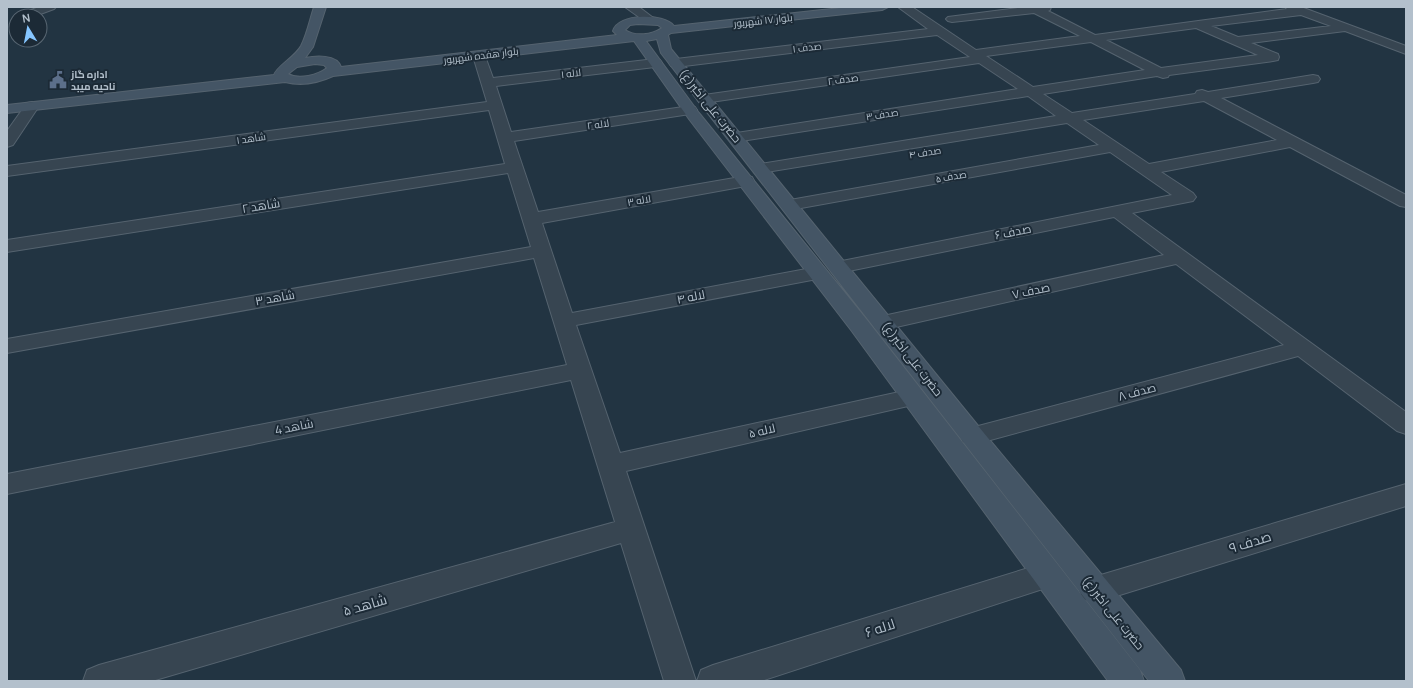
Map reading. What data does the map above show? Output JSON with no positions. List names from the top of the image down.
{
  "streets": {
    "street": [
      "بلوار ۱۷ شهریور",
      "صدف ۱",
      "بلوار هفده شهریور",
      "لاله ۱",
      "صدف ۲",
      "حضرت علی اکبر(ع)",
      "صدف ۳",
      "لاله ۲",
      "شاهد ۱",
      "صدف ۴",
      "صدف ۵",
      "لاله ۳",
      "شاهد ۲",
      "صدف ۶",
      "صدف ۷",
      "لاله ۴",
      "شاهد ۳",
      "صدف ۸",
      "شاهد 4",
      "لاله ۵",
      "صدف ۹",
      "شاهد ۵",
      "لاله ۶"
    ]
  },
  "crossings": [
    ["بلوار ۱۷ شهریور", "بلوار هفده شهریور"],
    ["بلوار ۱۷ شهریور", "حضرت علی اکبر(ع)"],
    ["صدف ۱", "لاله ۱"],
    ["صدف ۱", "حضرت علی اکبر(ع)"],
    ["بلوار هفده شهریور", "حضرت علی اکبر(ع)"],
    ["لاله ۱", "حضرت علی اکبر(ع)"],
    ["صدف ۲", "حضرت علی اکبر(ع)"],
    ["صدف ۲", "لاله ۲"],
    ["حضرت علی اکبر(ع)", "صدف ۳"],
    ["حضرت علی اکبر(ع)", "لاله ۲"],
    ["حضرت علی اکبر(ع)", "صدف ۴"],
    ["حضرت علی اکبر(ع)", "صدف ۵"],
    ["حضرت علی اکبر(ع)", "لاله ۳"],
    ["حضرت علی اکبر(ع)", "صدف ۶"],
    ["حضرت علی اکبر(ع)", "صدف ۷"],
    ["حضرت علی اکبر(ع)", "لاله ۴"],
    ["حضرت علی اکبر(ع)", "صدف ۸"],
    ["حضرت علی اکبر(ع)", "لاله ۵"],
    ["حضرت علی اکبر(ع)", "صدف ۹"],
    ["حضرت علی اکبر(ع)", "لاله ۶"],
    ["صدف ۴", "لاله ۳"]
  ],
  "places": {
    "public building": ["اداره گاز ناحیه میبد"]
  },
  "north": "top"
}
